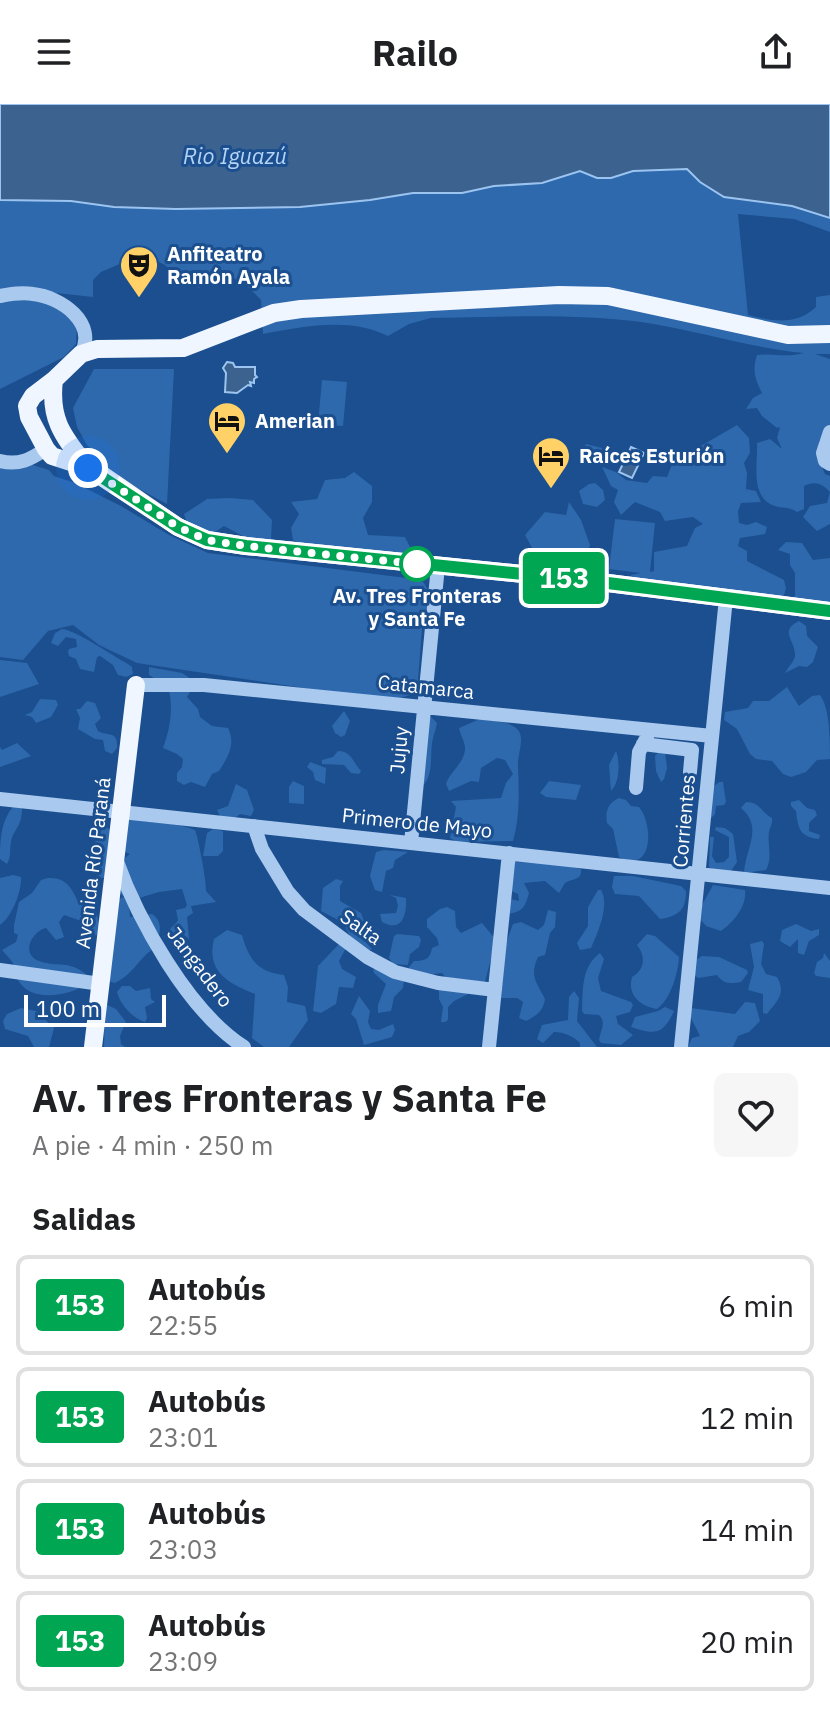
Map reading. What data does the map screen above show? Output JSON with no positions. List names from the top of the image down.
{
  "streets": {
    "main road": ["Avenida Río Paraná"],
    "street": [
      "Catamarca",
      "Jujuy",
      "Corrientes",
      "Primero de Mayo",
      "Salta",
      "Jangadero"
    ]
  },
  "crossings": [
    ["Catamarca", "Jujuy"],
    ["Catamarca", "Corrientes"],
    ["Catamarca", "Avenida Río Paraná"],
    ["Jujuy", "Primero de Mayo"],
    ["Corrientes", "Primero de Mayo"],
    ["Primero de Mayo", "Avenida Río Paraná"],
    ["Primero de Mayo", "Salta"],
    ["Avenida Río Paraná", "Jangadero"]
  ],
  "water": ["Rio Iguazú"],
  "places": {
    "theatre": ["Anfiteatro Ramón Ayala"],
    "hotel": ["Amerian", "Raíces Esturión"],
    "other": ["Av. Tres Fronteras y Santa Fe"]
  },
  "lines": ["bus line 153"],
  "scale_bar": "100 m",
  "page": {
    "header": "Railo",
    "on_map": "153",
    "scale": "100 m",
    "heading": [
      ["Av. Tres Fronteras y Santa Fe", "A pie · 4 min · 250 m"],
      "Salidas"
    ],
    "list": [
      {
        "mark": "153",
        "name": "Autobús",
        "note": "22:55",
        "value": "6 min"
      },
      {
        "mark": "153",
        "name": "Autobús",
        "note": "23:01",
        "value": "12 min"
      },
      {
        "mark": "153",
        "name": "Autobús",
        "note": "23:03",
        "value": "14 min"
      },
      {
        "mark": "153",
        "name": "Autobús",
        "note": "23:09",
        "value": "20 min"
      }
    ]
  }
}
